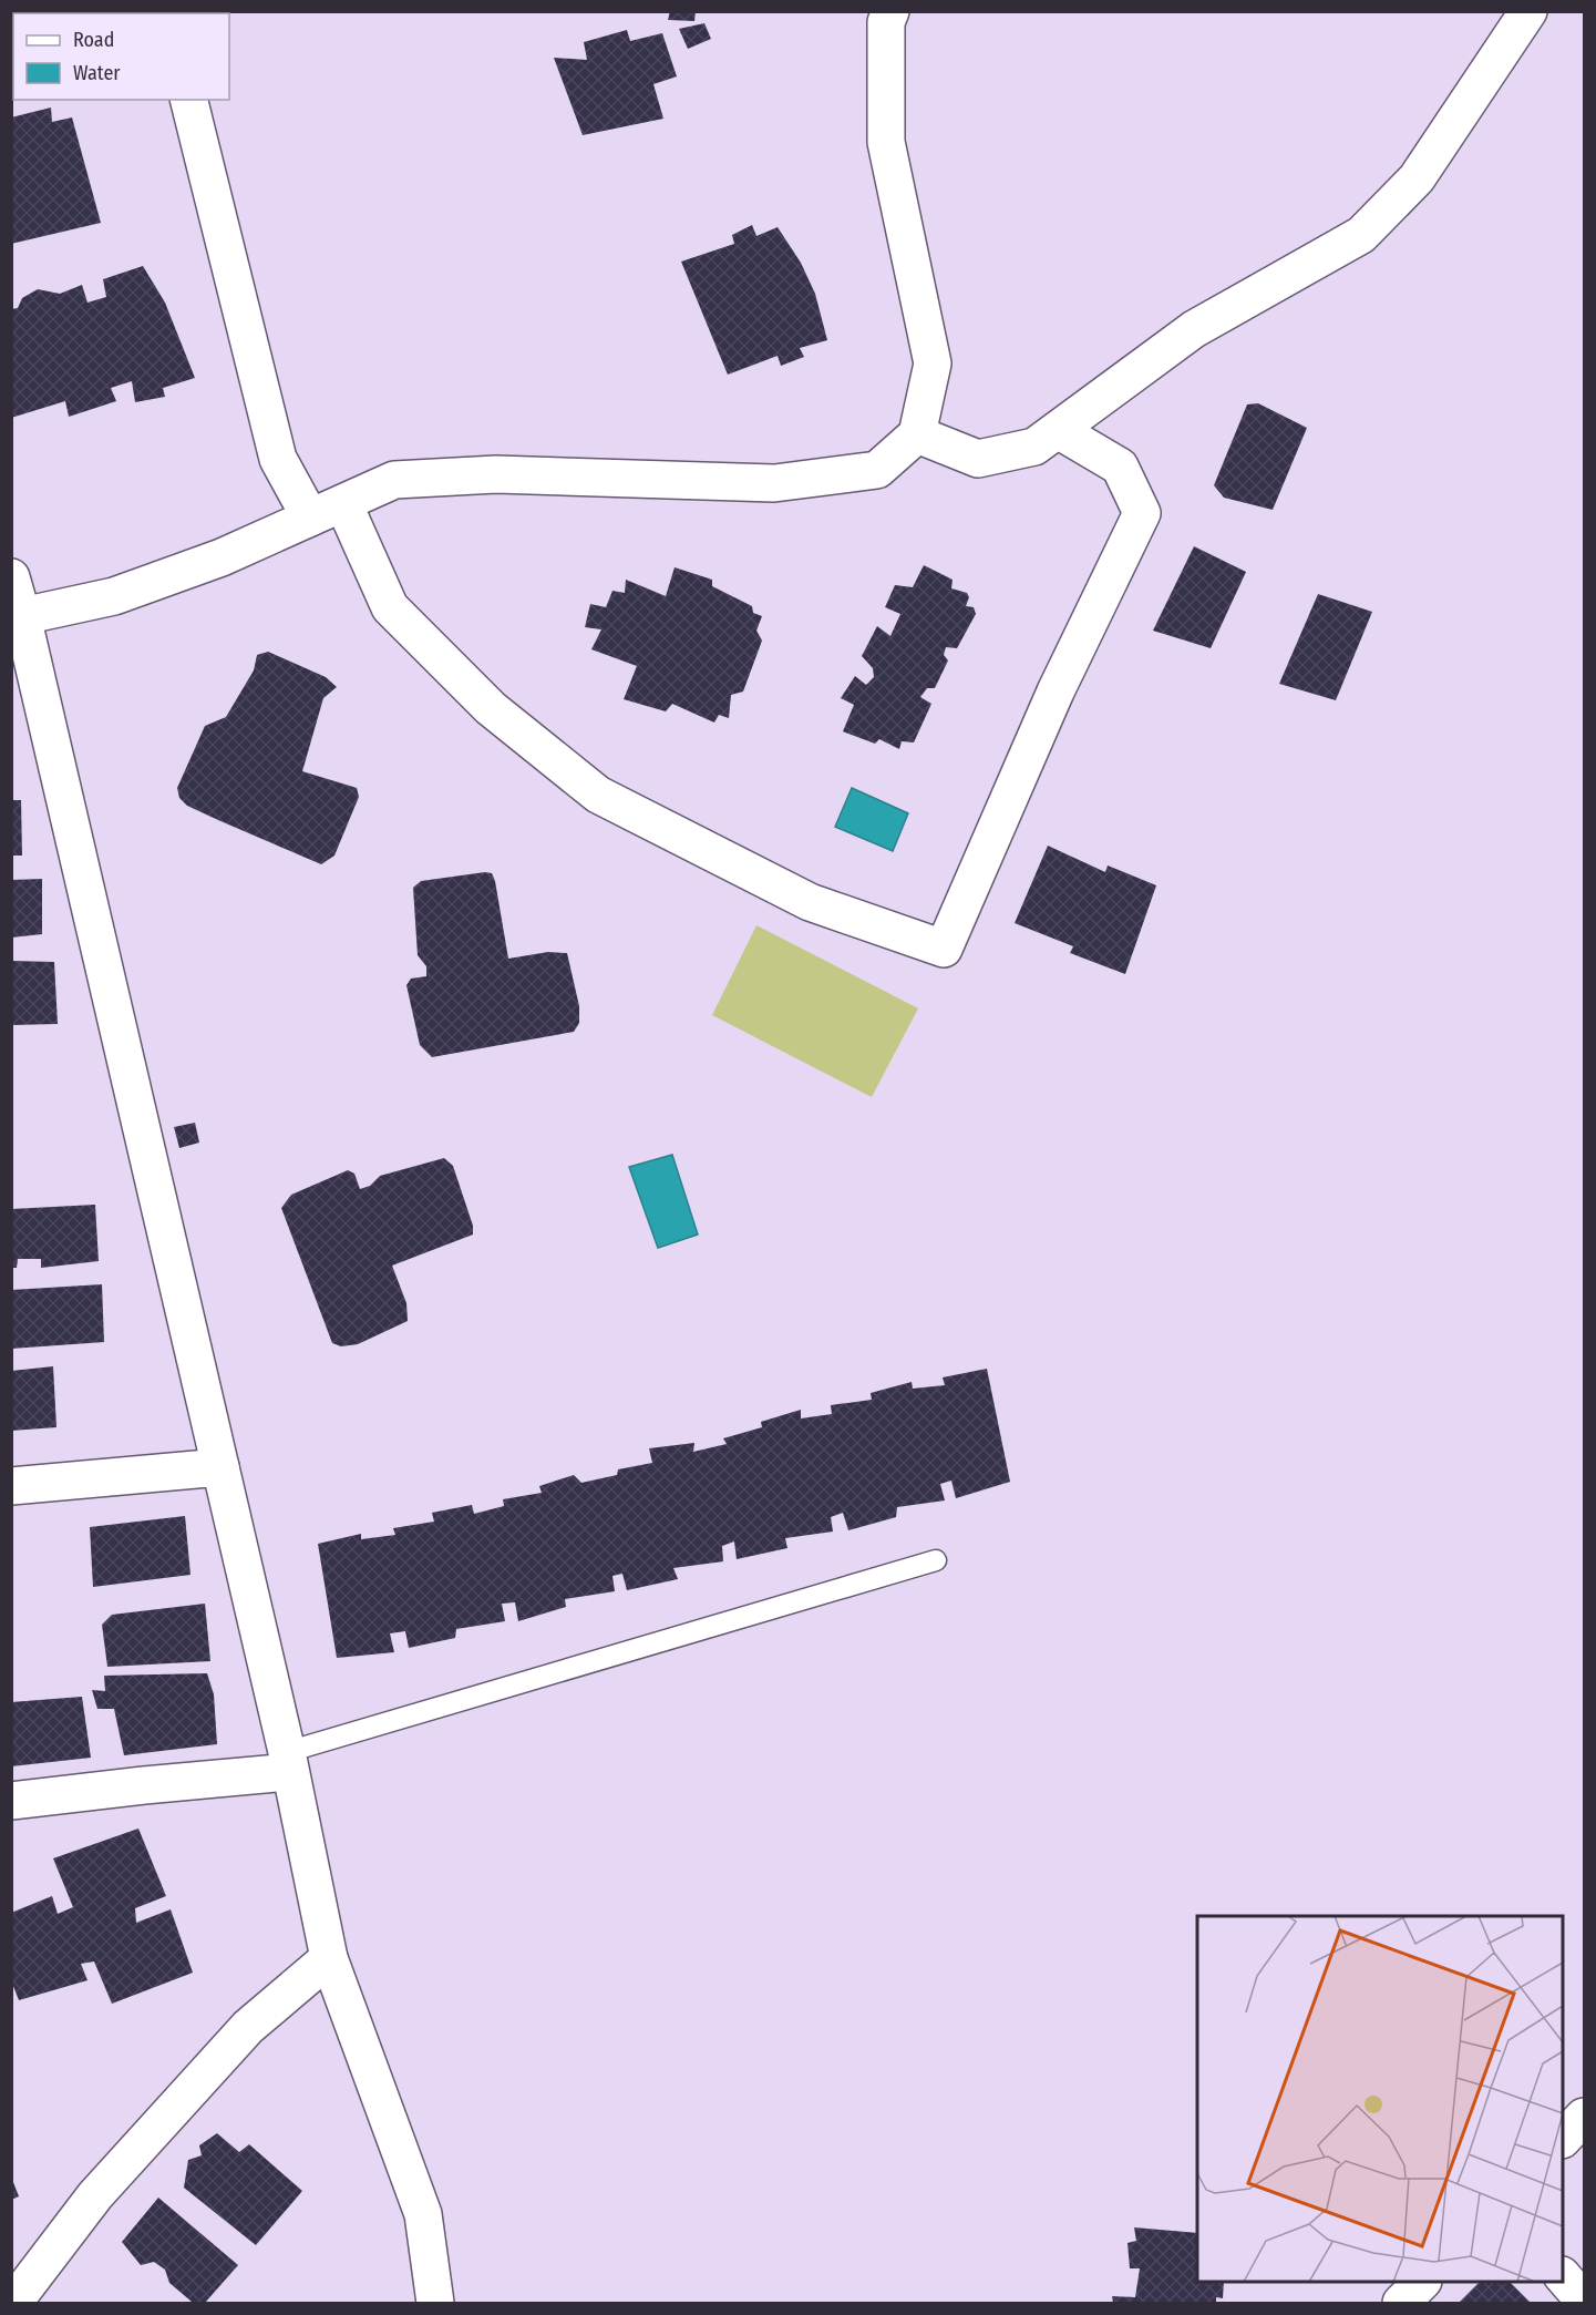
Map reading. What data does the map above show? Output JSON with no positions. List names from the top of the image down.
{
  "legend": ["Road", "Water"]
}
